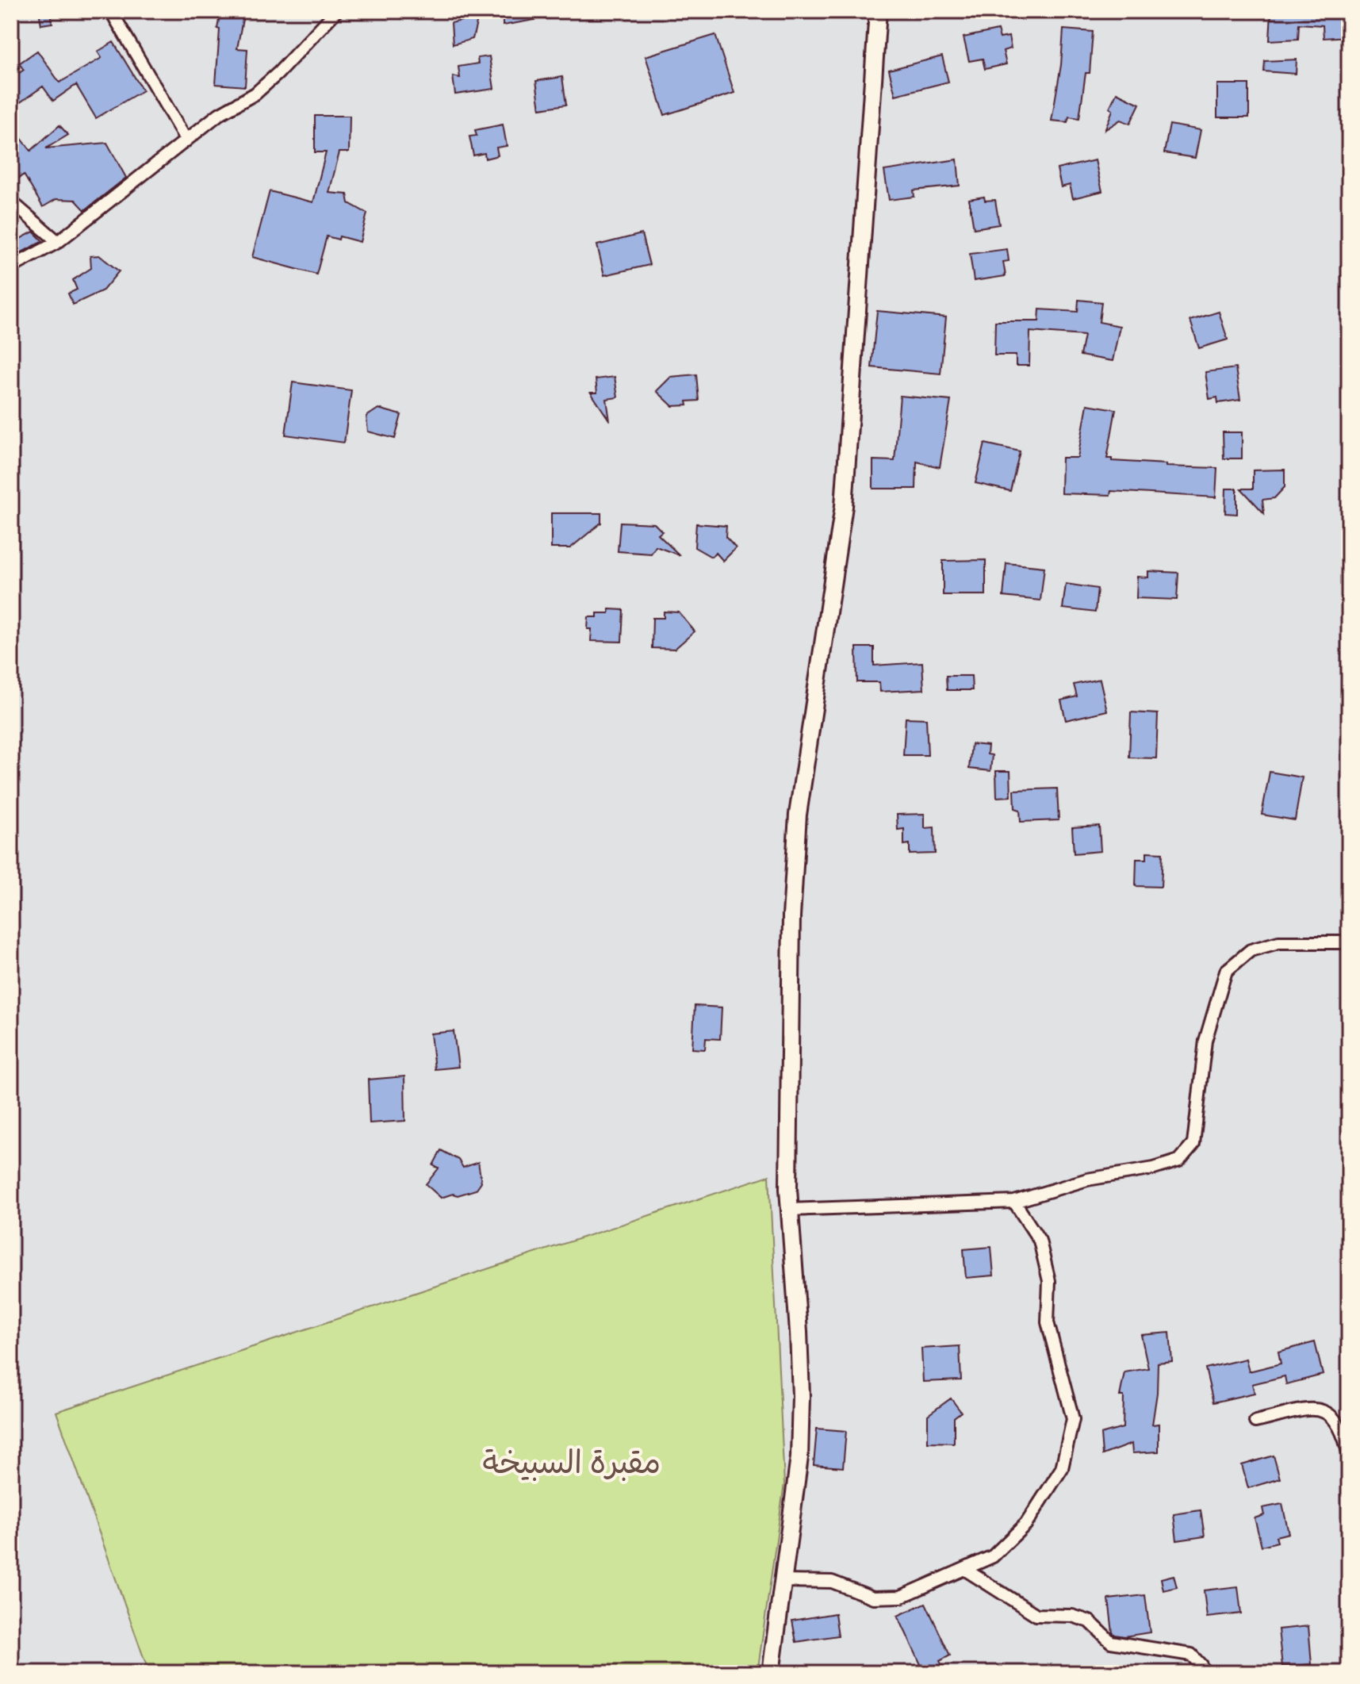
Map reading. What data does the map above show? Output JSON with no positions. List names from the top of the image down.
{
  "parks": ["مقبرة السبيخة"]
}
